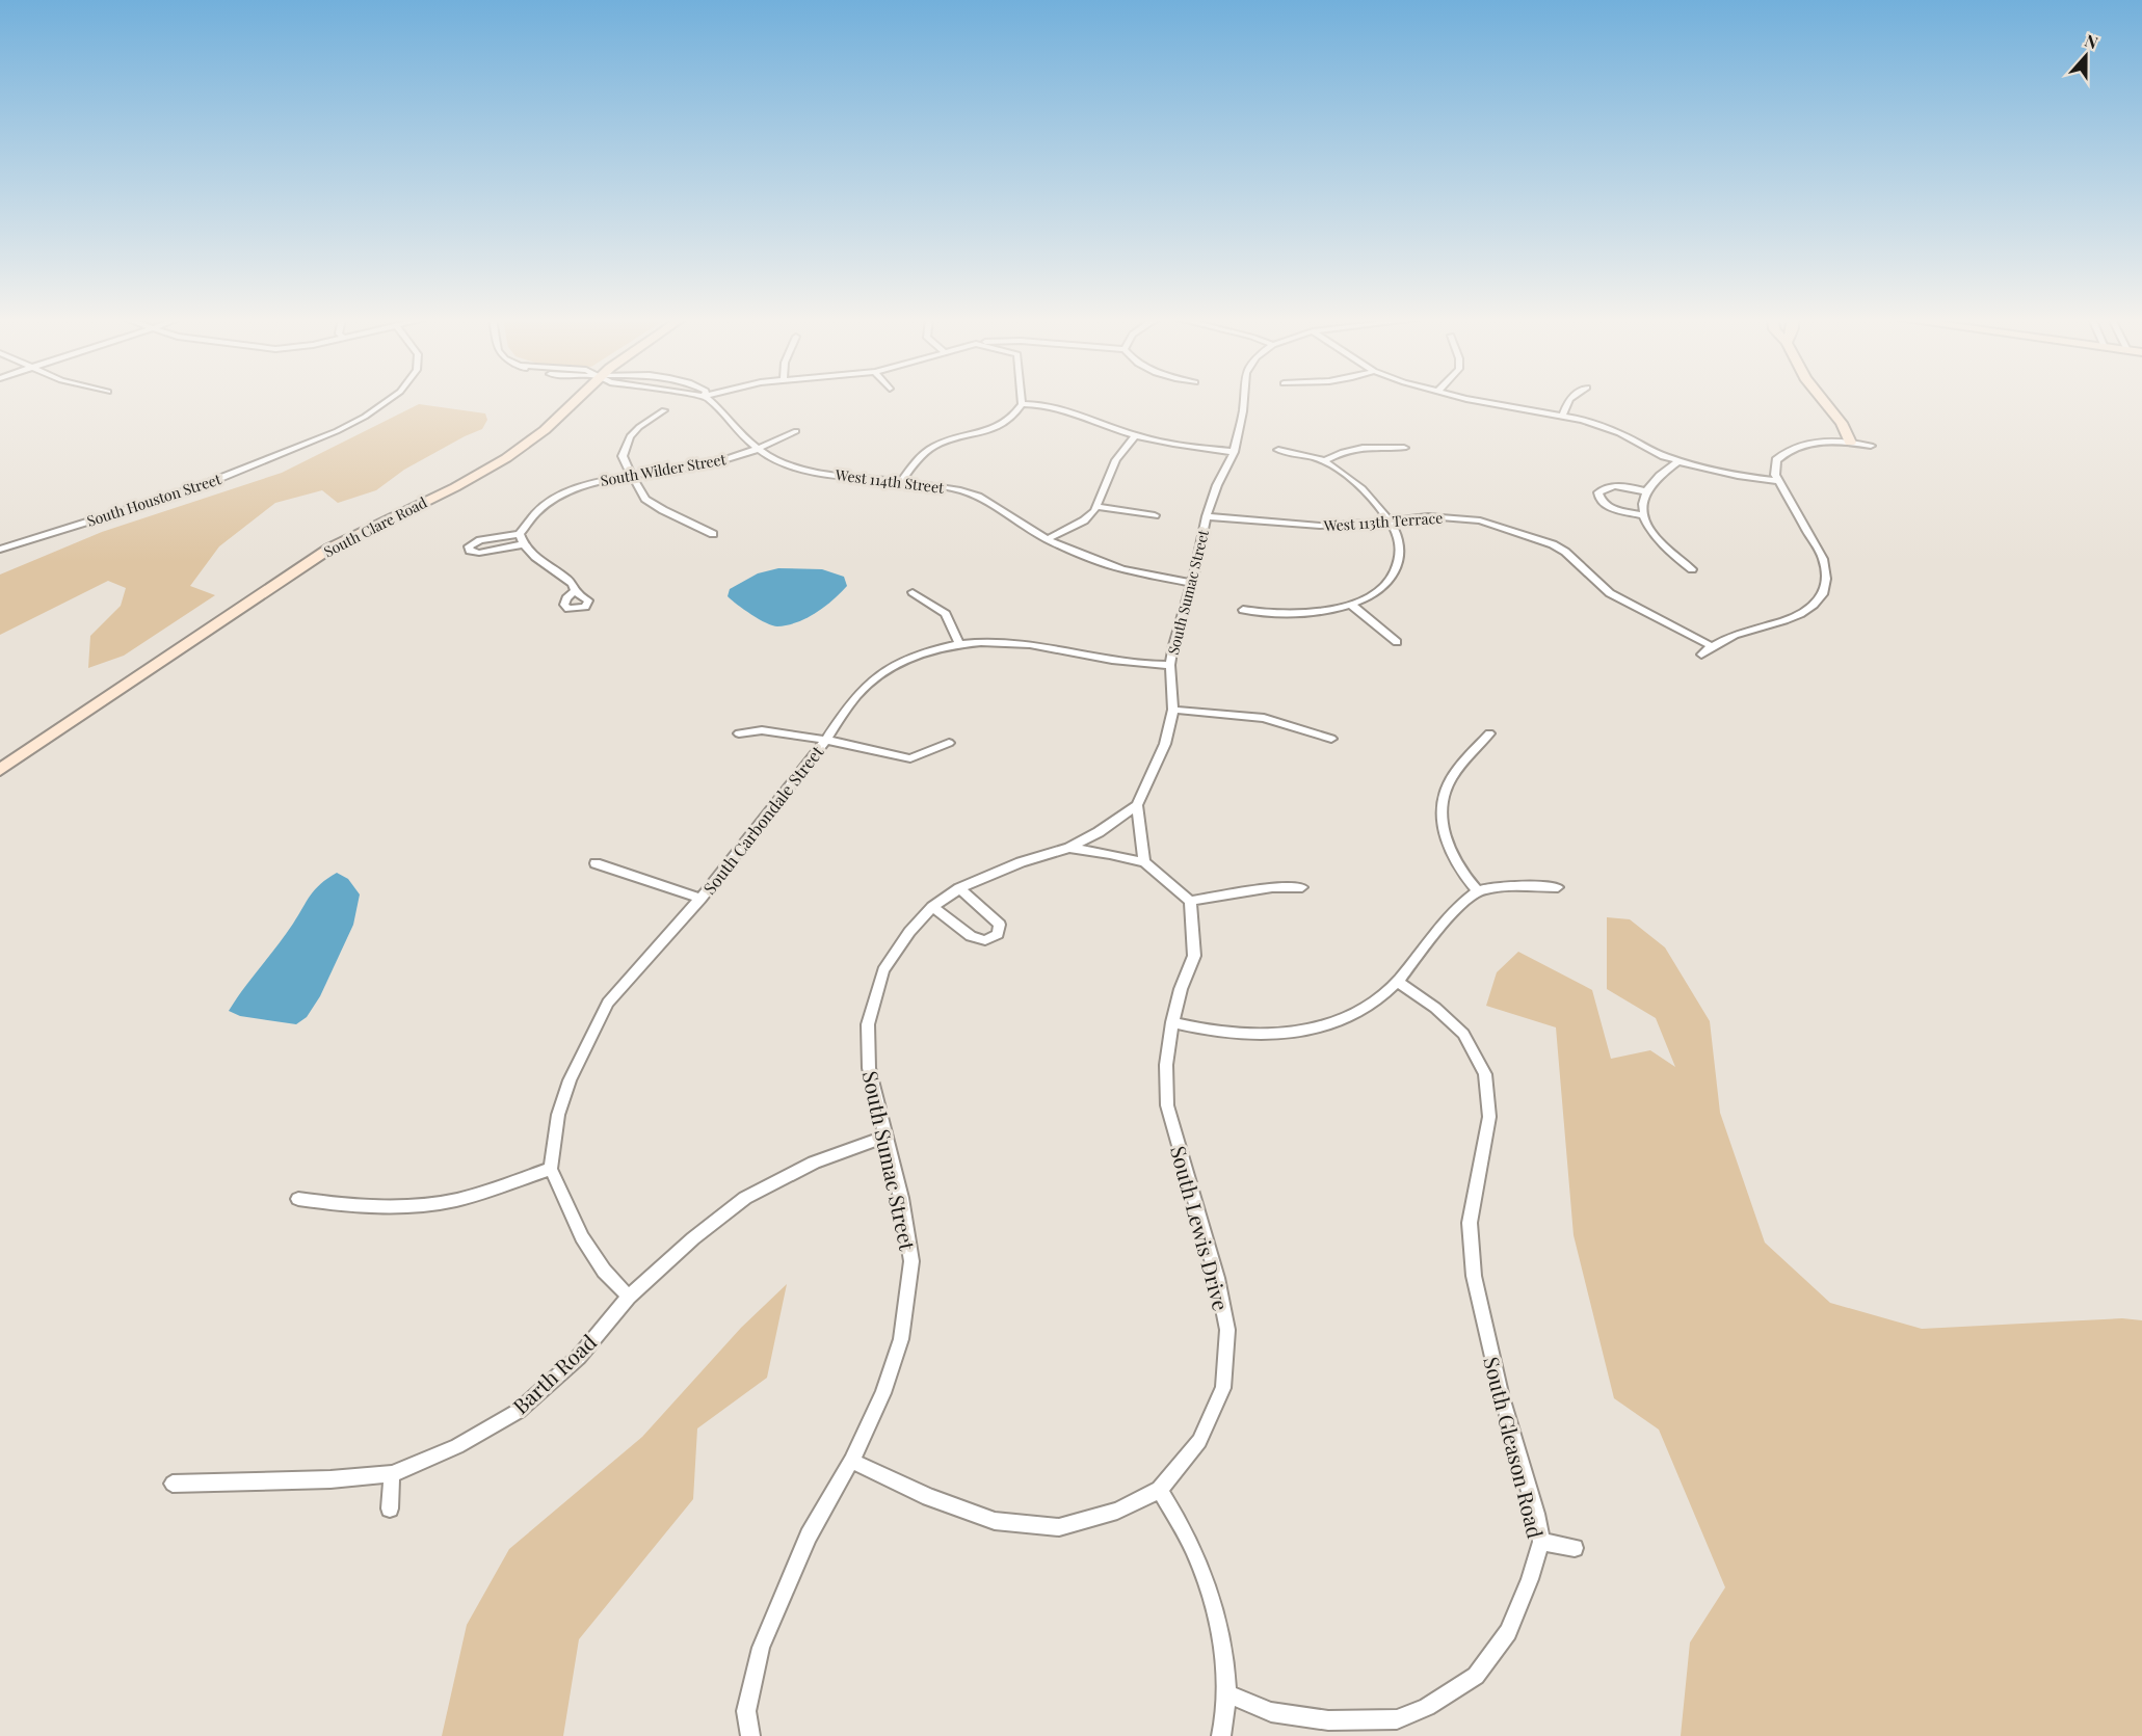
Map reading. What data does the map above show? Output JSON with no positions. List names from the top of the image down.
{
  "streets": {
    "street": [
      "South Wilder Street",
      "West 114th Street",
      "South Houston Street",
      "West 113th Terrace",
      "South Clare Road",
      "South Sumac Street",
      "South Carbondale Street",
      "South Lewis Drive",
      "Barth Road",
      "South Gleason Road"
    ]
  },
  "crossings": [
    ["South Wilder Street", "West 114th Street"],
    ["West 114th Street", "South Sumac Street"],
    ["West 113th Terrace", "South Sumac Street"],
    ["South Sumac Street", "South Carbondale Street"],
    ["South Sumac Street", "Barth Road"]
  ],
  "north": "top"
}
